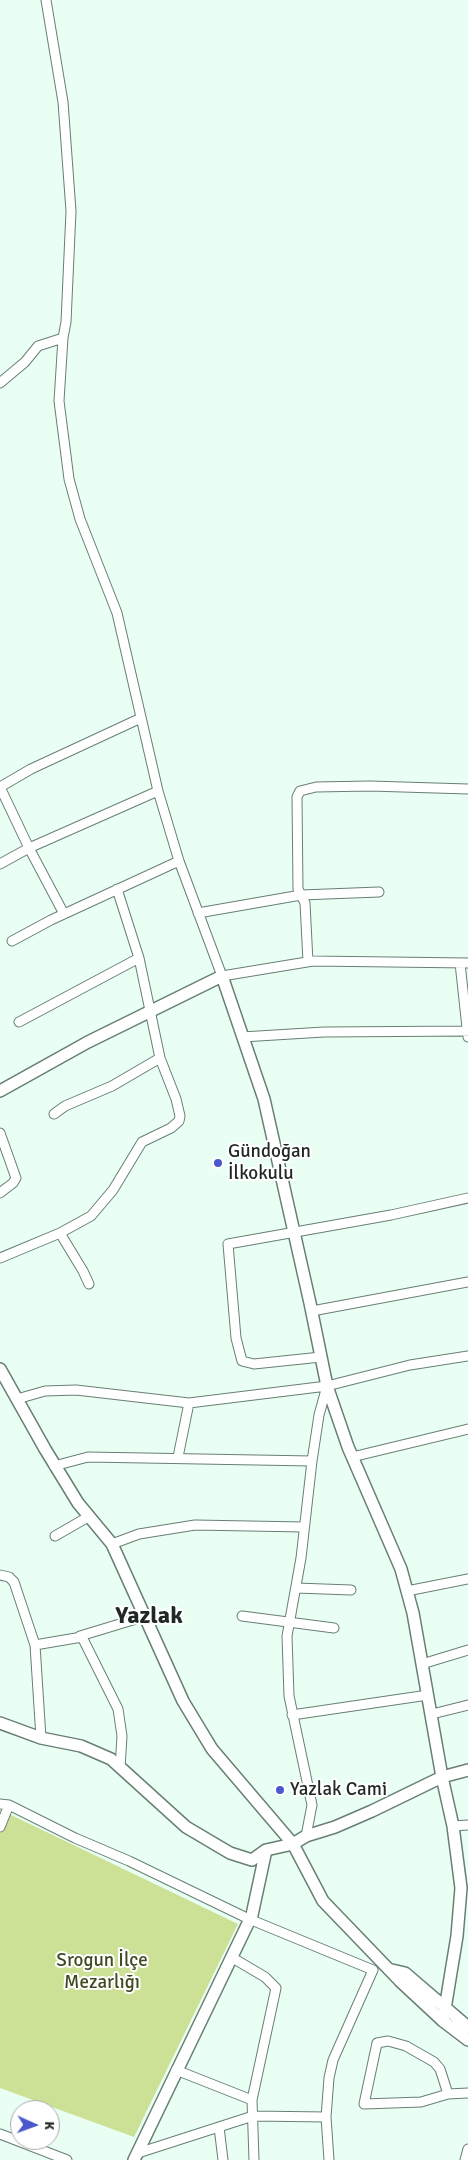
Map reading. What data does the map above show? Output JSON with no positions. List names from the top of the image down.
{
  "districts": ["Yazlak"],
  "parks": ["Srogun İlçe Mezarlığı"],
  "places": ["Gündoğan İlkokulu", "Yazlak Cami"],
  "north": "right"
}
